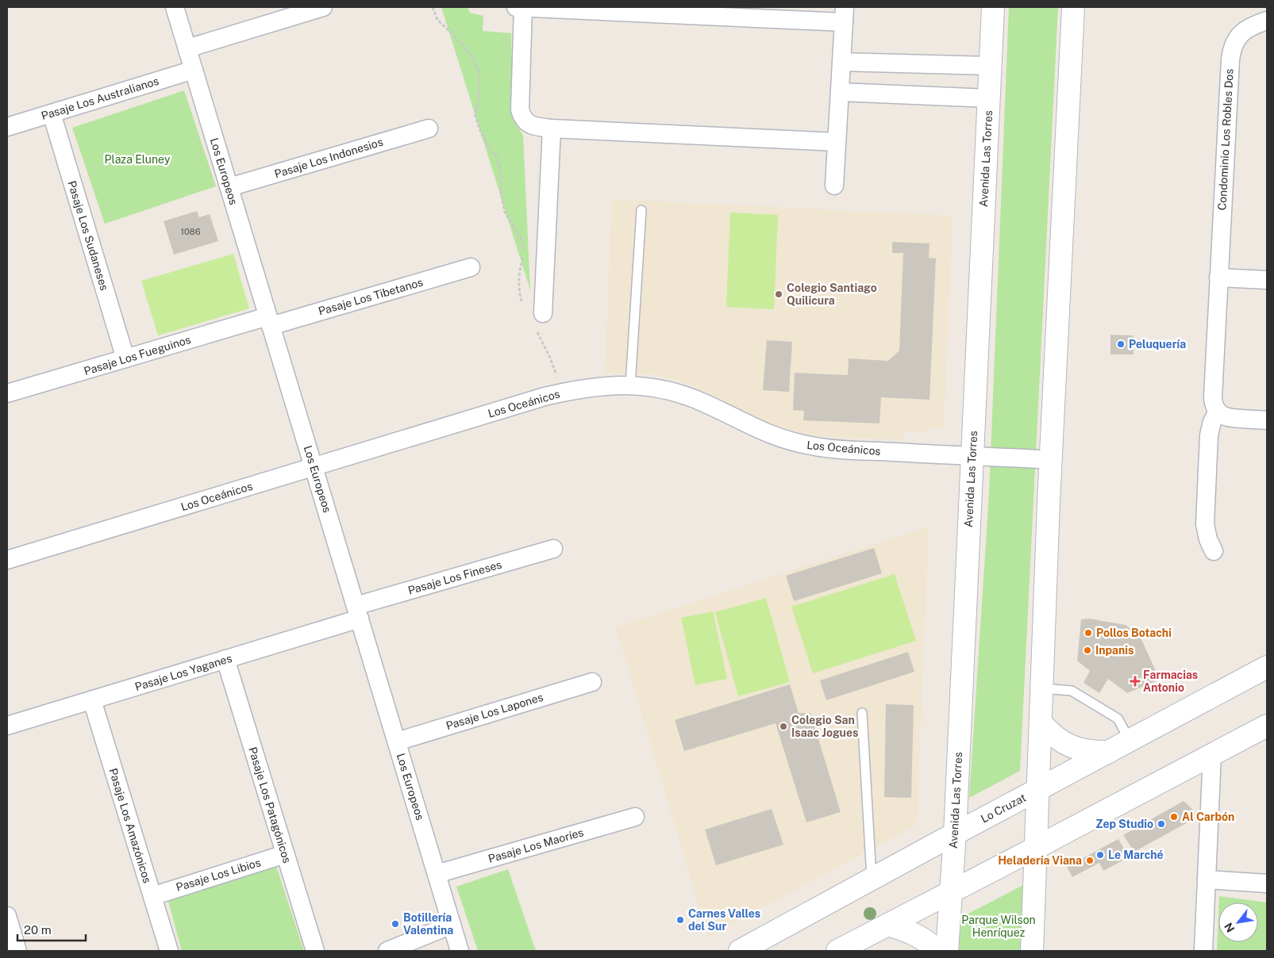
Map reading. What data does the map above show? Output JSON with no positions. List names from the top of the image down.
{
  "streets": {
    "street": [
      "Pasaje Los Australianos",
      "Condominio Los Robles Dos",
      "Pasaje Los Indonesios",
      "Avenida Las Torres",
      "Los Europeos",
      "Pasaje Los Sudaneses",
      "Pasaje Los Tibetanos",
      "Pasaje Los Fueguinos",
      "Los Oceánicos",
      "Pasaje Los Fineses",
      "Pasaje Los Yaganes",
      "Pasaje Los Lapones",
      "Pasaje Los Patagónicos",
      "Lo Cruzat",
      "Pasaje Los Amazónicos",
      "Pasaje Los Maoríes",
      "Pasaje Los Libios"
    ]
  },
  "crossings": [
    ["Pasaje Los Australianos", "Los Europeos"],
    ["Pasaje Los Australianos", "Pasaje Los Sudaneses"],
    ["Pasaje Los Indonesios", "Los Europeos"],
    ["Avenida Las Torres", "Los Oceánicos"],
    ["Avenida Las Torres", "Lo Cruzat"],
    ["Los Europeos", "Pasaje Los Tibetanos"],
    ["Los Europeos", "Pasaje Los Fueguinos"],
    ["Los Europeos", "Los Oceánicos"],
    ["Los Europeos", "Pasaje Los Fineses"],
    ["Los Europeos", "Pasaje Los Yaganes"],
    ["Los Europeos", "Pasaje Los Lapones"],
    ["Los Europeos", "Pasaje Los Maoríes"],
    ["Pasaje Los Sudaneses", "Pasaje Los Fueguinos"],
    ["Pasaje Los Tibetanos", "Pasaje Los Fueguinos"],
    ["Pasaje Los Fineses", "Pasaje Los Yaganes"],
    ["Pasaje Los Yaganes", "Pasaje Los Patagónicos"],
    ["Pasaje Los Yaganes", "Pasaje Los Amazónicos"],
    ["Pasaje Los Patagónicos", "Pasaje Los Libios"],
    ["Pasaje Los Amazónicos", "Pasaje Los Libios"]
  ],
  "parks": ["Plaza Eluney", "Parque Wilson Henríquez"],
  "places": {
    "other": [
      "Colegio Santiago Quilicura",
      "Peluquería",
      "Pollos Botachi",
      "Inpanis",
      "Colegio San Isaac Jogues",
      "Al Carbón",
      "Zep Studio",
      "Le Marché",
      "Heladería Viana",
      "Carnes Valles del Sur",
      "Botillería Valentina"
    ],
    "health": ["Farmacias Antonio"]
  },
  "house_numbers": ["1086"],
  "scale_bar": "20 m",
  "north": "bottom left"
}
